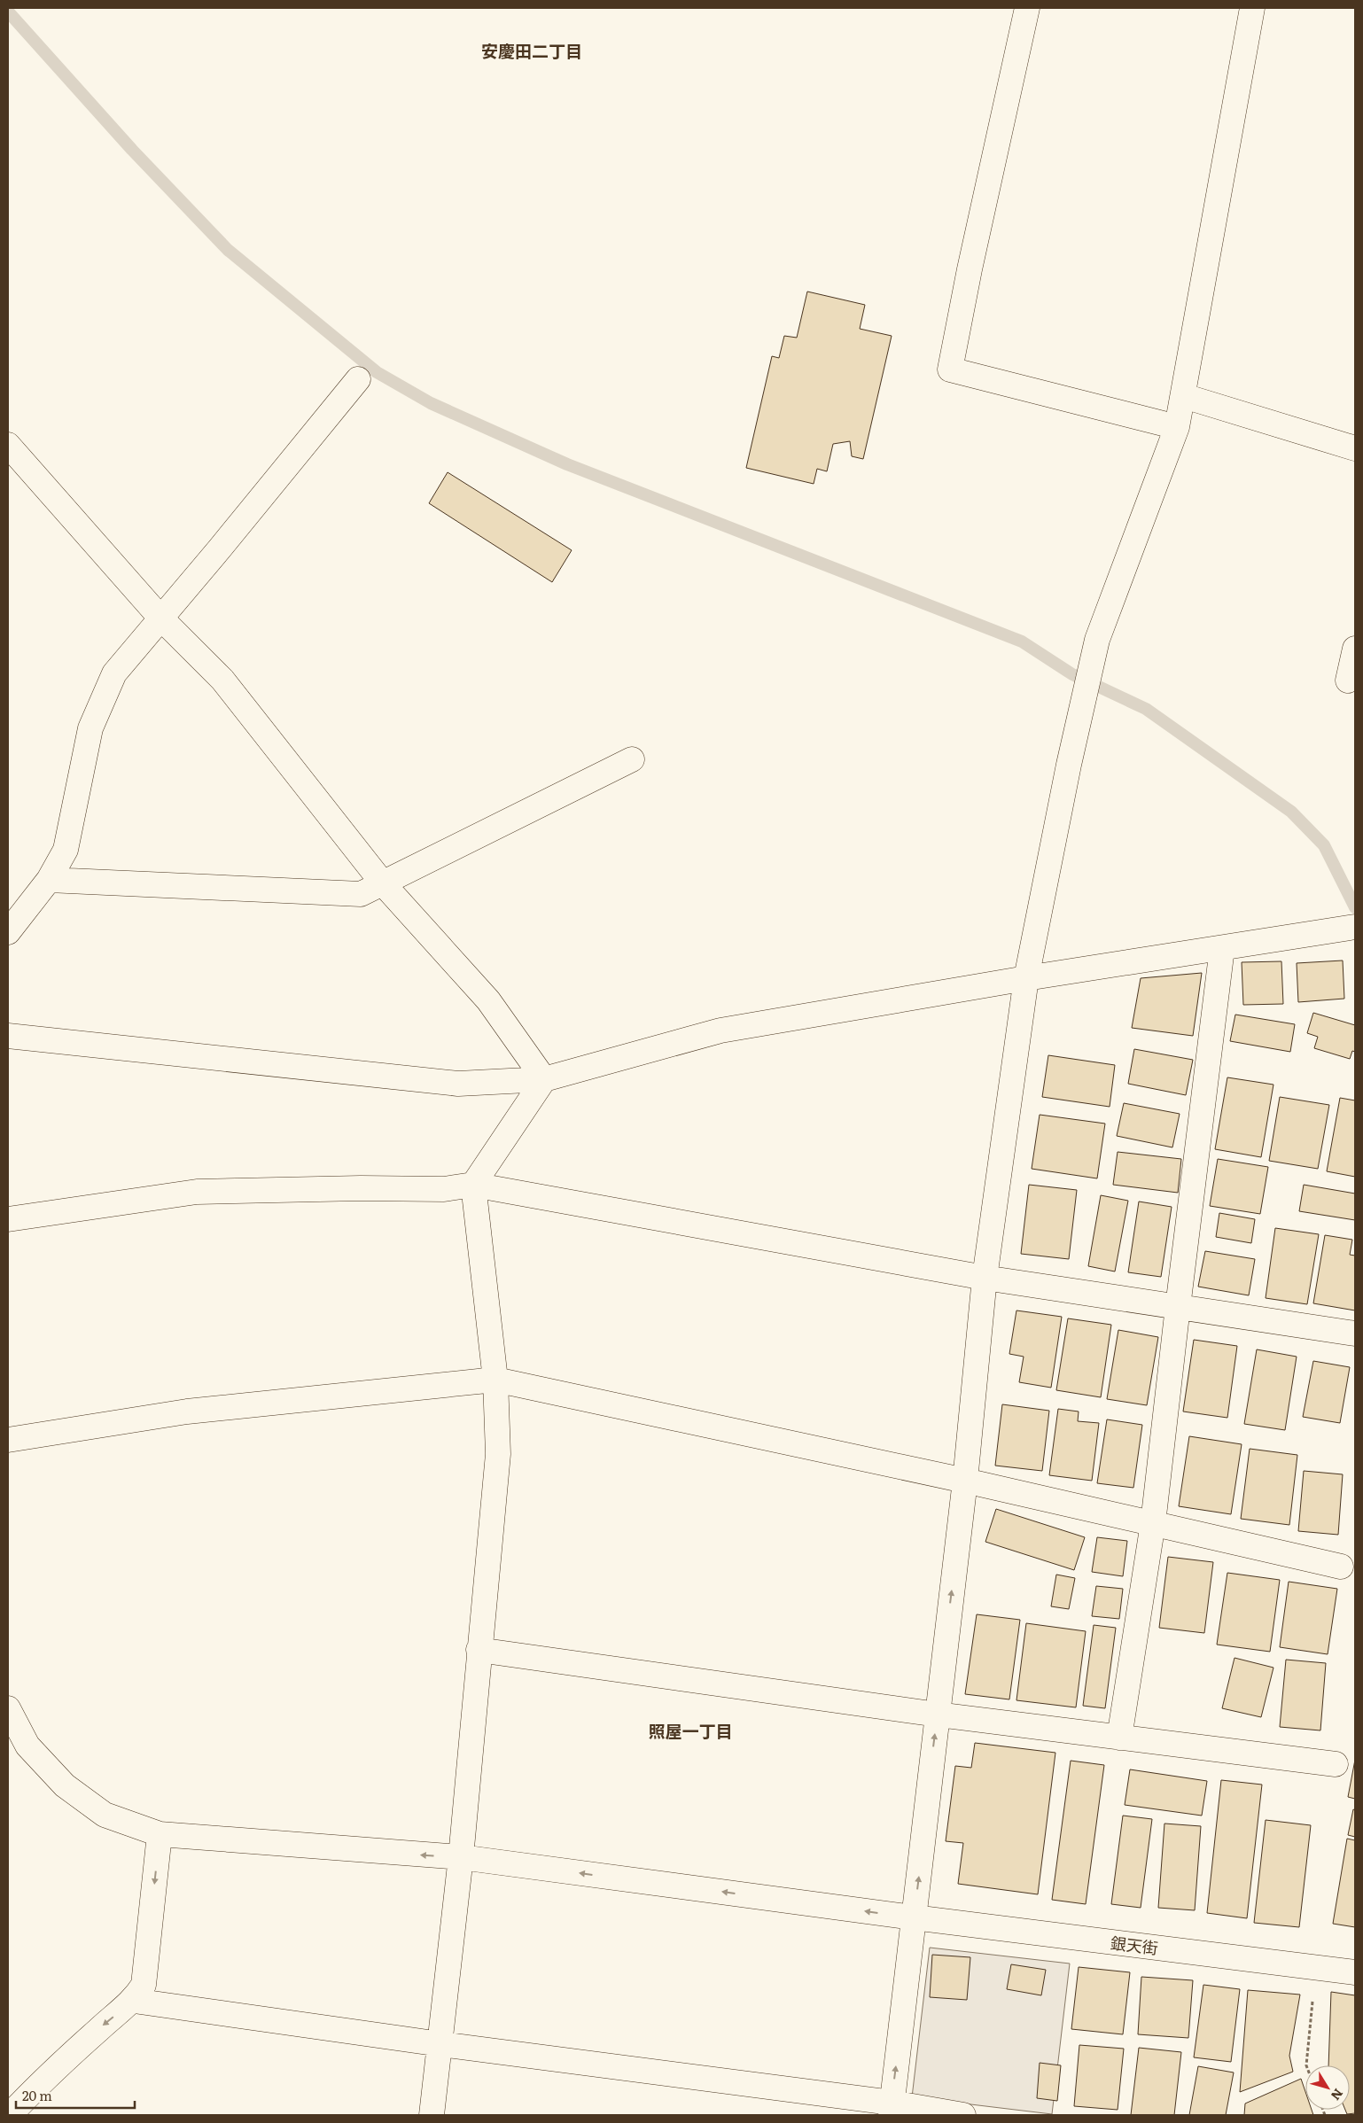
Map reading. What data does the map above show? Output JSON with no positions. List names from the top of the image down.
{
  "streets": {
    "street": ["銀天街"]
  },
  "districts": ["安慶田二丁目", "照屋一丁目"],
  "scale_bar": "20 m",
  "north": "bottom right"
}
